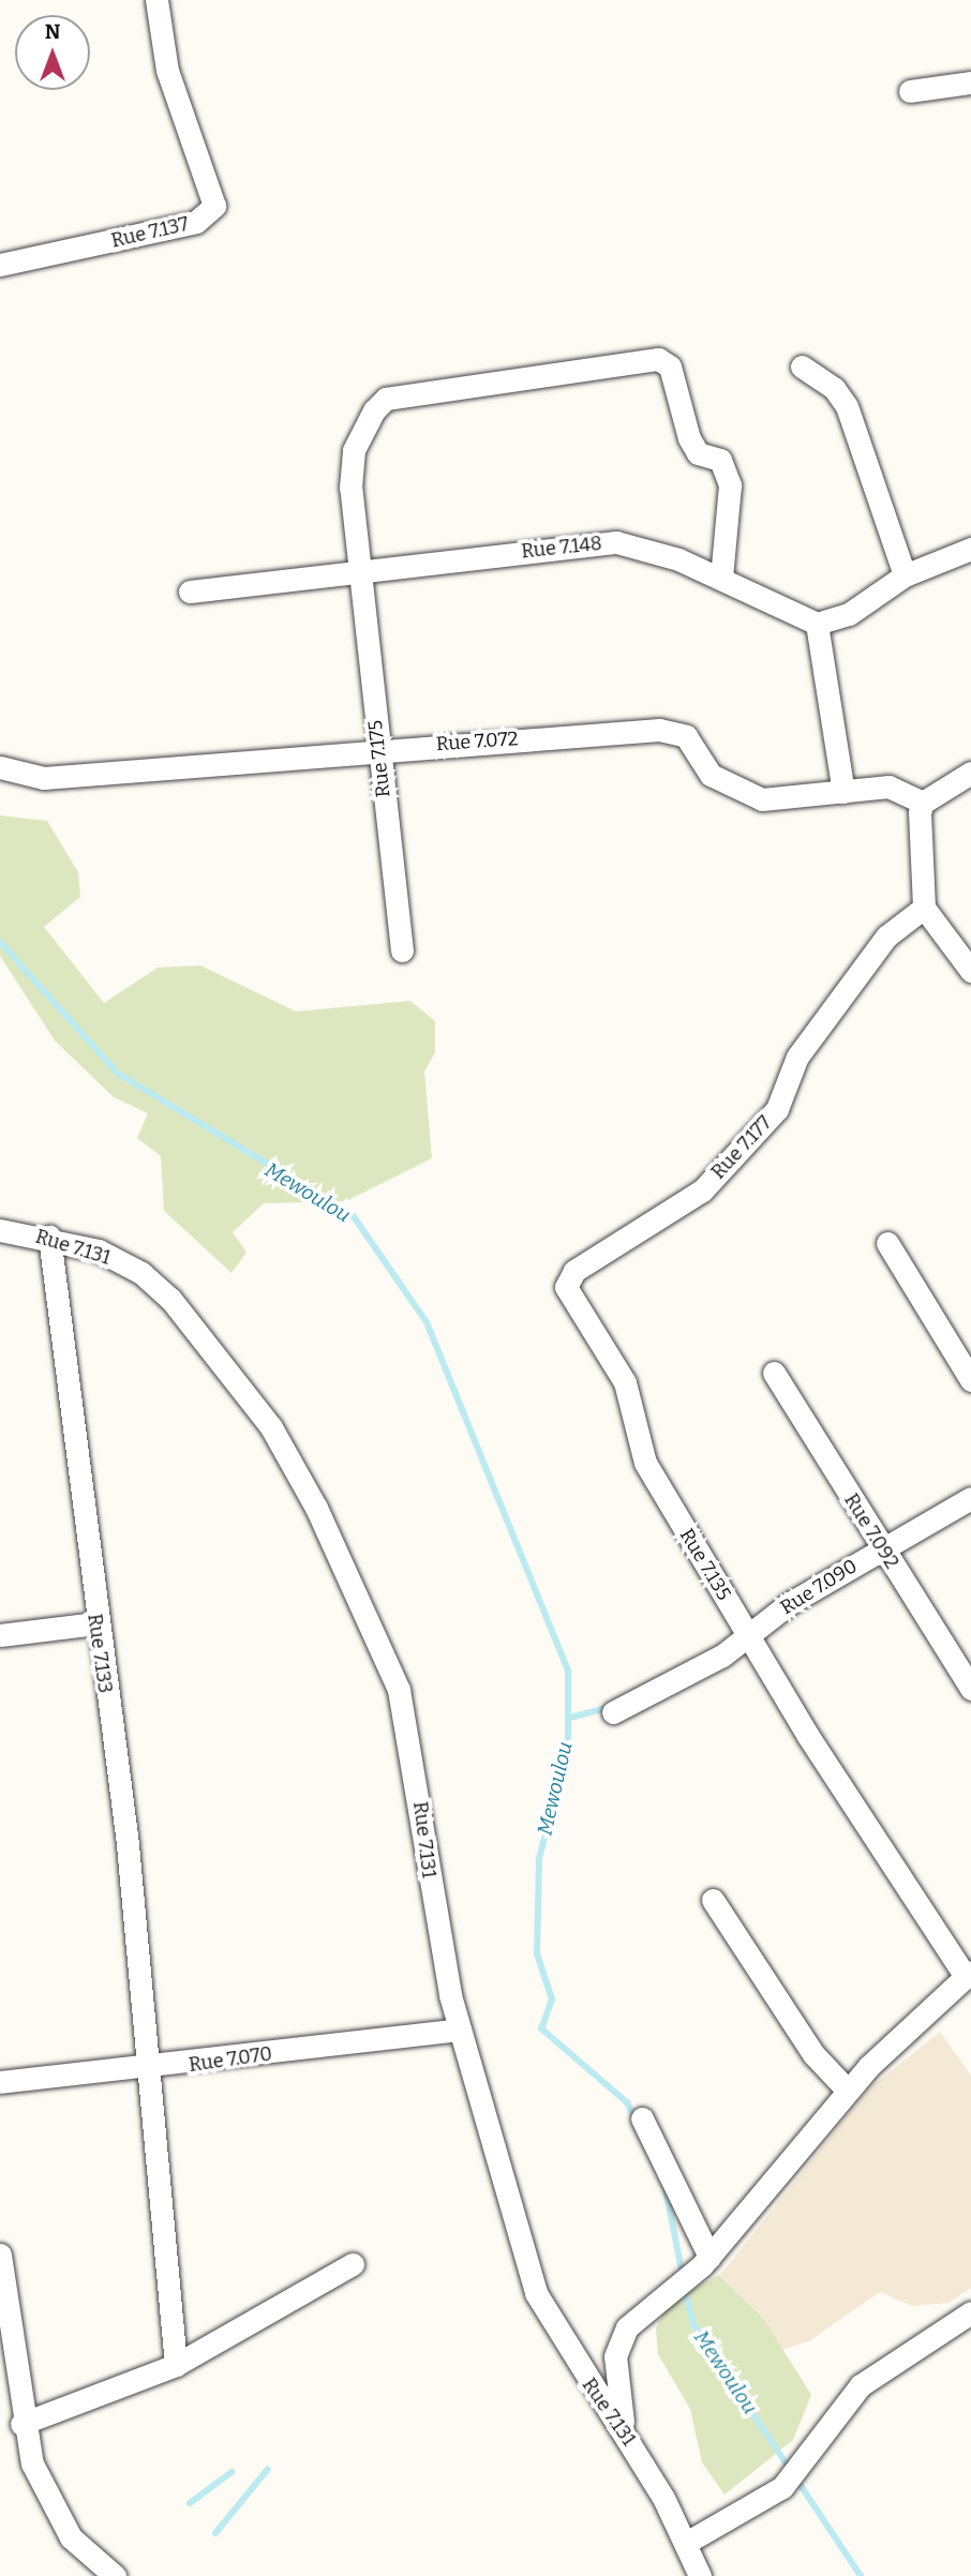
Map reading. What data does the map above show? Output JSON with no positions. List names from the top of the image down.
{
  "streets": {
    "street": [
      "Rue 7.137",
      "Rue 7.148",
      "Rue 7.072",
      "Rue 7.175",
      "Rue 7.177",
      "Rue 7.131",
      "Rue 7.092",
      "Rue 7.135",
      "Rue 7.090",
      "Rue 7.133",
      "Rue 7.070"
    ]
  },
  "crossings": [
    ["Rue 7.148", "Rue 7.175"],
    ["Rue 7.072", "Rue 7.175"],
    ["Rue 7.177", "Rue 7.135"],
    ["Rue 7.131", "Rue 7.133"],
    ["Rue 7.131", "Rue 7.070"],
    ["Rue 7.092", "Rue 7.090"],
    ["Rue 7.135", "Rue 7.090"],
    ["Rue 7.133", "Rue 7.070"]
  ],
  "water": ["Mewoulou"],
  "north": "top"
}
